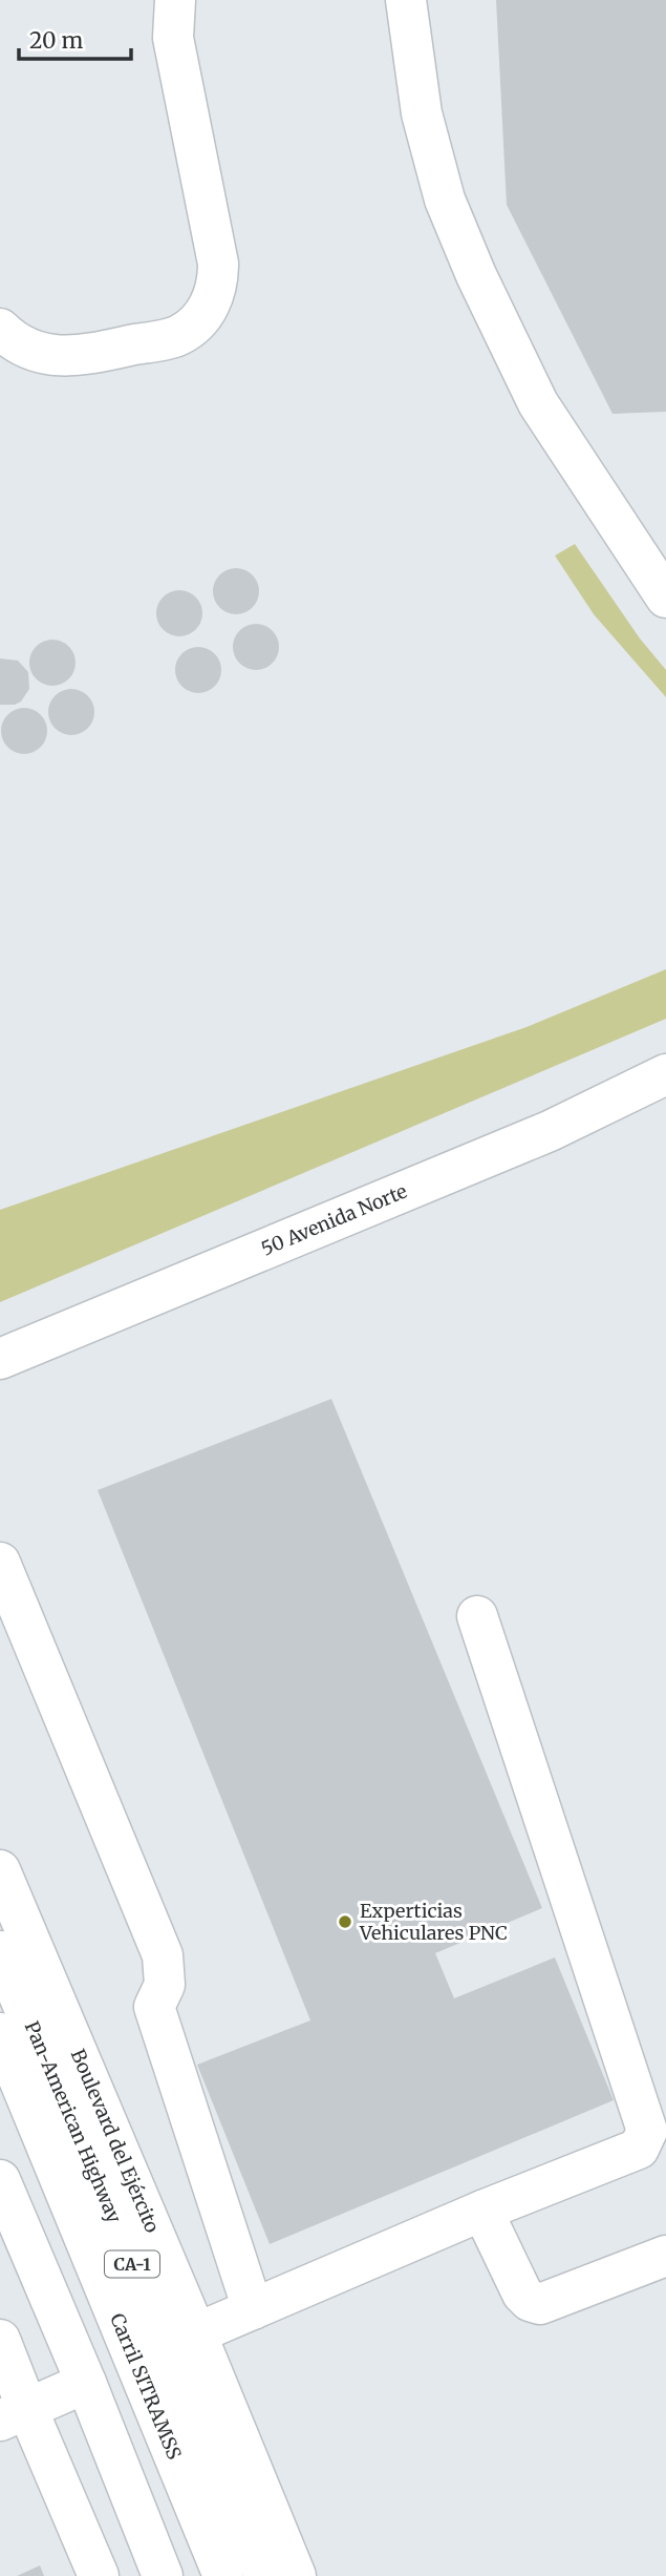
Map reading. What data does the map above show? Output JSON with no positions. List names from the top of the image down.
{
  "streets": {
    "main road": [
      "50 Avenida Norte",
      "Pan-American Highway",
      "Boulevard del Ejército",
      "CA-1",
      "Carril SITRAMSS"
    ]
  },
  "places": ["Experticias Vehiculares PNC"],
  "scale_bar": "20 m"
}
